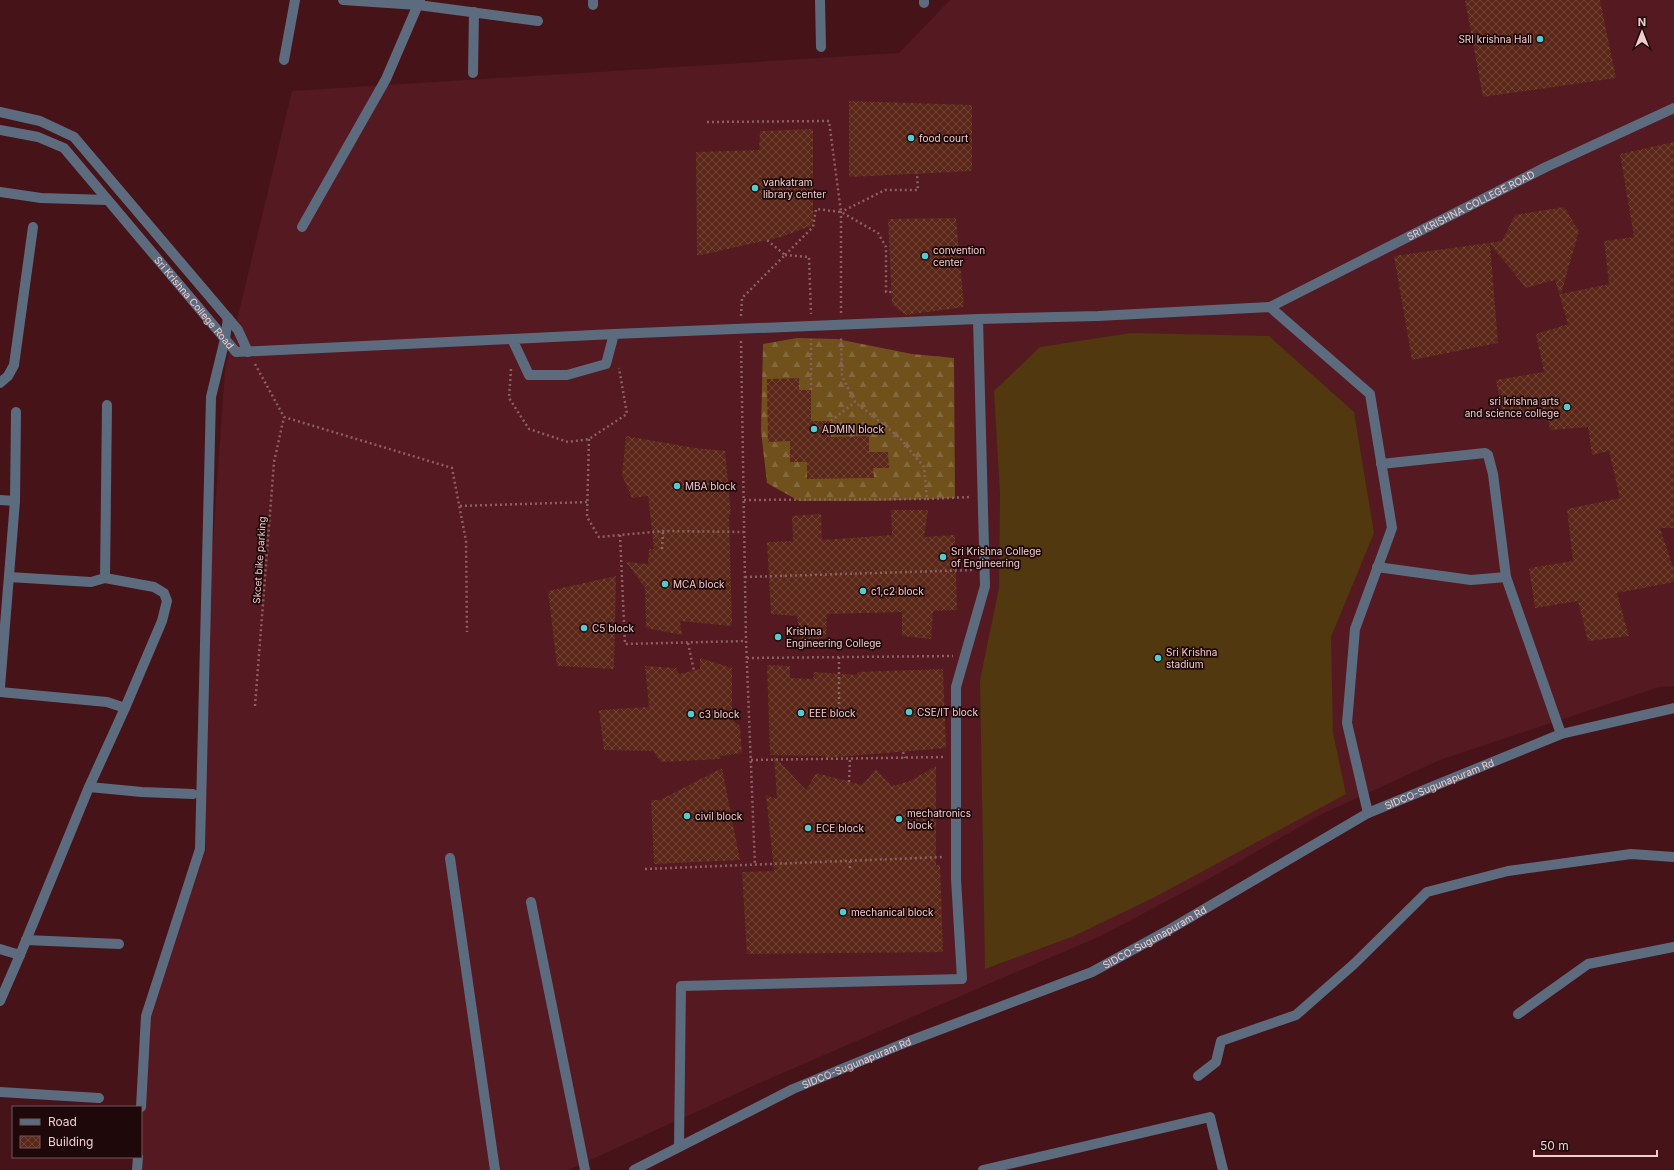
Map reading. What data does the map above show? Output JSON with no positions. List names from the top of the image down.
{
  "streets": {
    "street": ["SRI KRISHNA COLLEGE ROAD", "Sri Krishna College Road", "SIDCO-Sugunapuram Rd"],
    "path": ["Skcet bike parking"]
  },
  "crossings": [
    ["SRI KRISHNA COLLEGE ROAD", "Sri Krishna College Road"]
  ],
  "places": [
    "SRI krishna Hall",
    "food court",
    "vankatram library center",
    "convention center",
    "sri krishna arts and science college",
    "ADMIN block",
    "MBA block",
    "Sri Krishna College of Engineering",
    "MCA block",
    "c1,c2 block",
    "C5 block",
    "Krishna Engineering College",
    "Sri Krishna stadium",
    "CSE/IT block",
    "EEE block",
    "c3 block",
    "civil block",
    "mechatronics block",
    "ECE block",
    "mechanical block"
  ],
  "legend": ["Road", "Building"],
  "scale_bar": "50 m",
  "north": "top"
}
